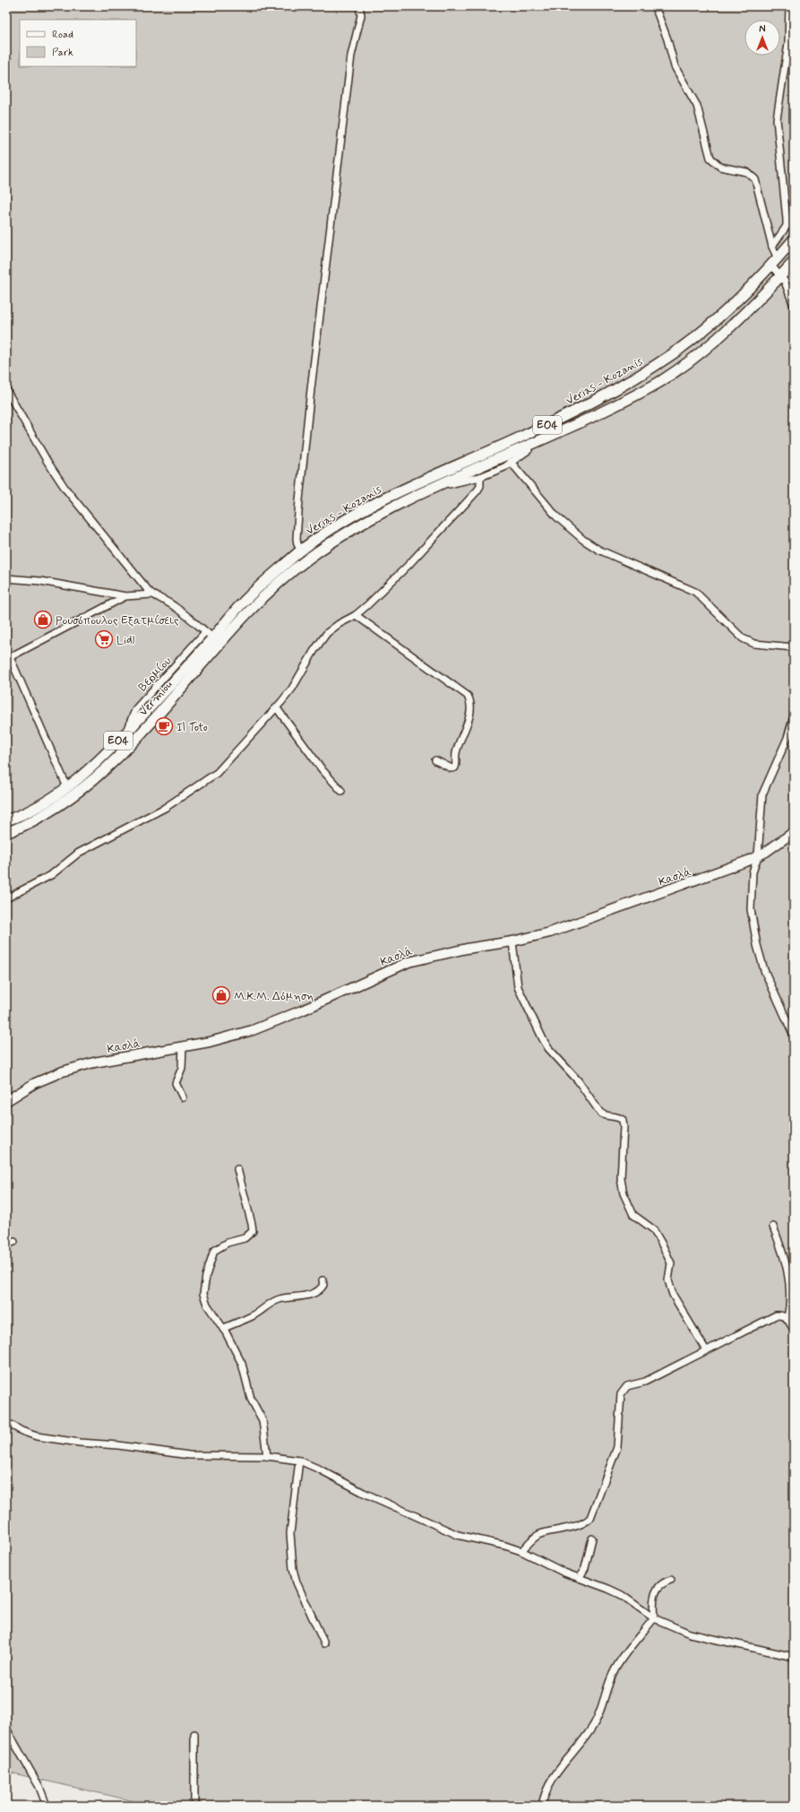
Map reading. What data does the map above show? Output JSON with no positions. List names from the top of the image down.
{
  "streets": {
    "main road": ["Verias - Kozanis", "ΕΟ4", "Vermiou"],
    "street": ["Κασλά"]
  },
  "crossings": [
    ["Verias - Kozanis", "Vermiou"]
  ],
  "places": {
    "shop": ["Ρουσόπουλος Εξατμίσεις", "Μ.Κ.Μ. Δόμηση"],
    "supermarket": ["Lidl"],
    "cafe": ["Il Toto"]
  },
  "legend": ["Road", "Park"],
  "north": "top"
}
